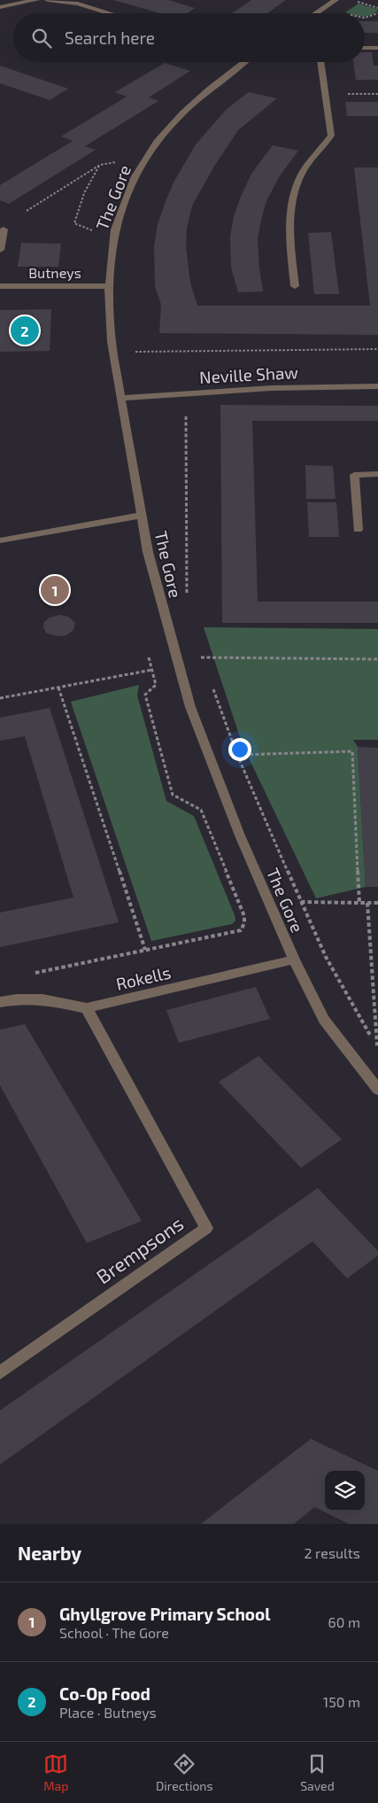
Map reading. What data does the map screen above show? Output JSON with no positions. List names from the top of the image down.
{
  "streets": {
    "street": [
      "The Gore",
      "Butneys",
      "Neville Shaw",
      "Rokells",
      "Brempsons"
    ]
  },
  "crossings": [
    ["The Gore", "Butneys"],
    ["The Gore", "Neville Shaw"],
    ["The Gore", "Rokells"],
    ["Rokells", "Brempsons"]
  ],
  "page": {
    "search": "Search here",
    "pins": ["2", "1"],
    "heading": ["Nearby", "2 results"],
    "list": [
      {
        "mark": "1",
        "name": "Ghyllgrove Primary School",
        "note": "School · The Gore",
        "value": "60 m"
      },
      {
        "mark": "2",
        "name": "Co-Op Food",
        "note": "Place · Butneys",
        "value": "150 m"
      }
    ],
    "nav": ["Map", "Directions", "Saved"]
  }
}
